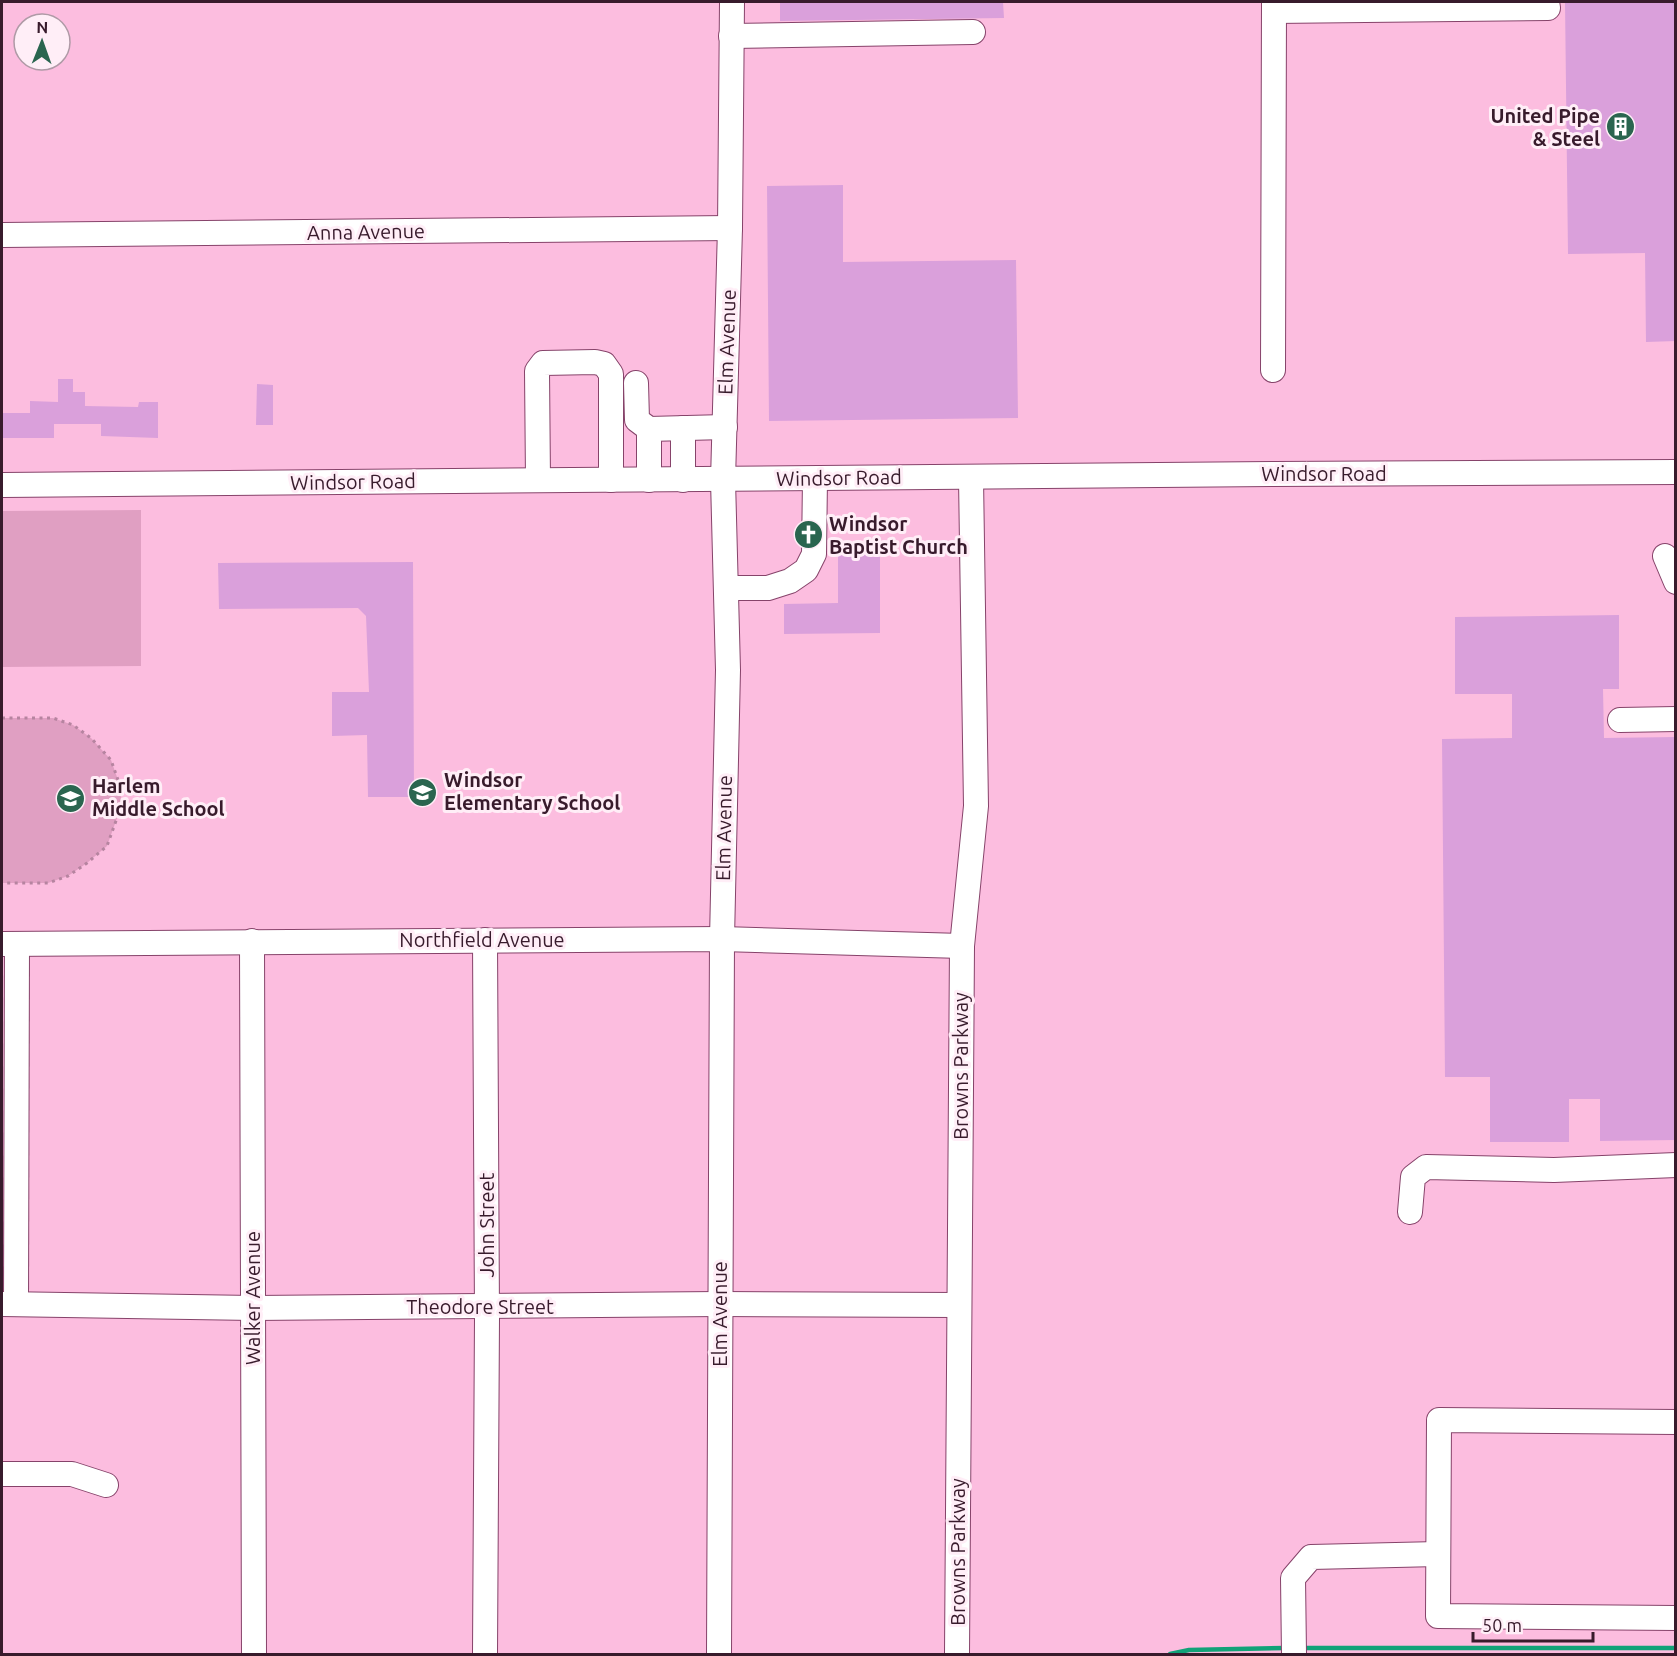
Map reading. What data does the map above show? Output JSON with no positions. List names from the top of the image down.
{
  "streets": {
    "street": [
      "Anna Avenue",
      "Elm Avenue",
      "Windsor Road",
      "Northfield Avenue",
      "Browns Parkway",
      "John Street",
      "Walker Avenue",
      "Theodore Street"
    ]
  },
  "crossings": [
    ["Anna Avenue", "Elm Avenue"],
    ["Elm Avenue", "Windsor Road"],
    ["Elm Avenue", "Northfield Avenue"],
    ["Elm Avenue", "Theodore Street"],
    ["Windsor Road", "Browns Parkway"],
    ["Northfield Avenue", "Browns Parkway"],
    ["Northfield Avenue", "John Street"],
    ["Northfield Avenue", "Walker Avenue"],
    ["Browns Parkway", "Theodore Street"],
    ["John Street", "Theodore Street"],
    ["Walker Avenue", "Theodore Street"]
  ],
  "places": {
    "building": ["United Pipe & Steel"],
    "church": ["Windsor Baptist Church"],
    "school or university": ["Windsor Elementary School", "Harlem Middle School"]
  },
  "scale_bar": "50 m",
  "north": "top"
}
